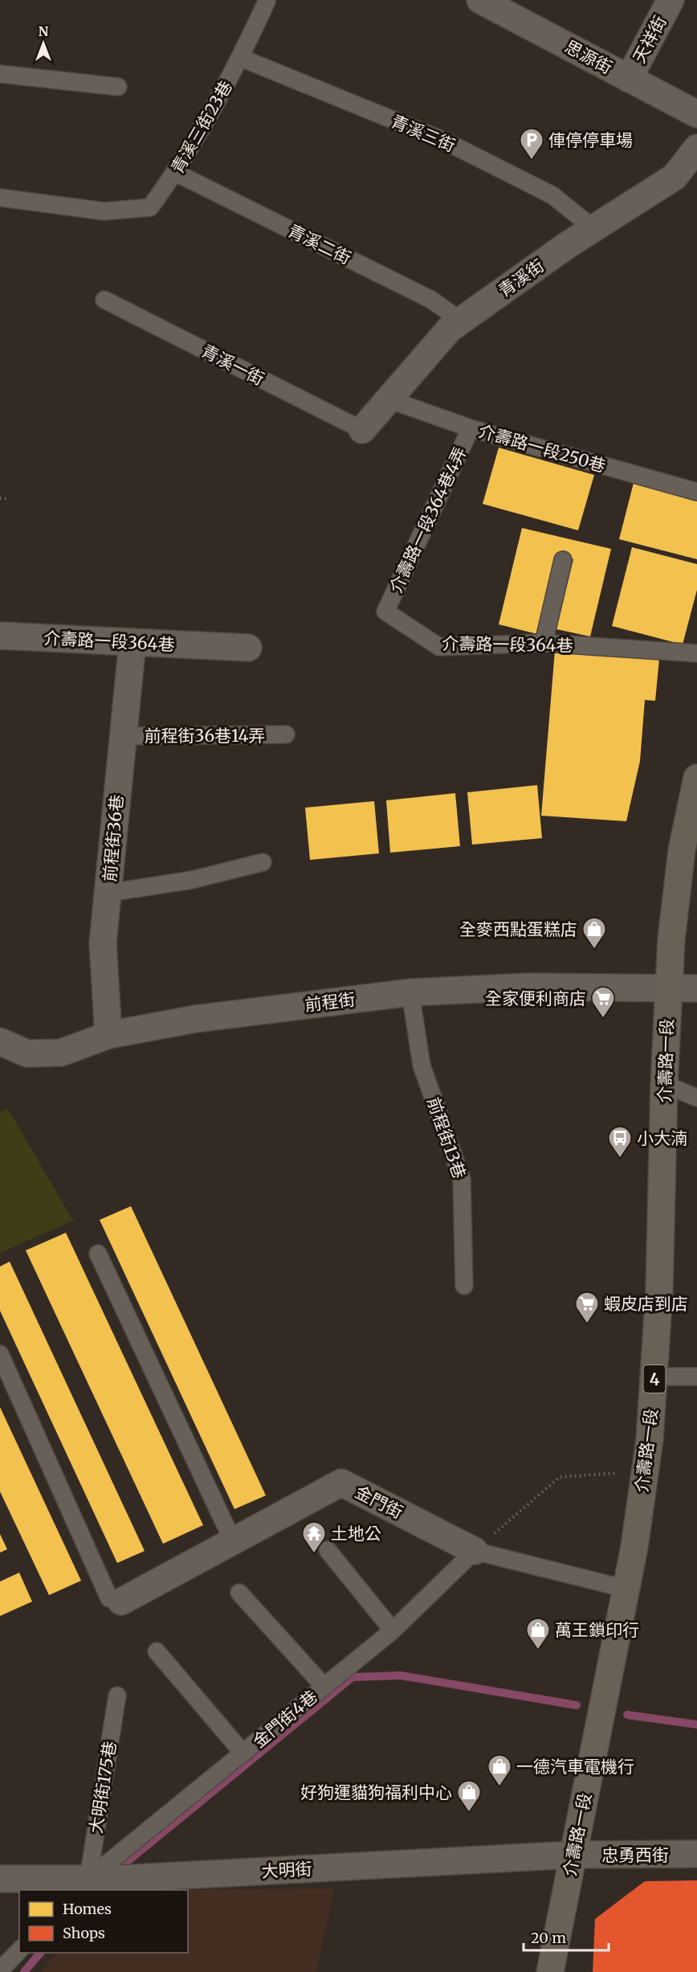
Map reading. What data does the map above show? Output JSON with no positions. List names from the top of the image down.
{
  "streets": {
    "main road": ["介壽路一段", "4"],
    "street": [
      "天祥街",
      "思源街",
      "青溪街",
      "介壽路一段364巷",
      "前程街36巷",
      "前程街",
      "金門街",
      "忠勇西街",
      "大明街"
    ],
    "lane": [
      "青溪三街23巷",
      "青溪三街",
      "青溪二街",
      "青溪一街",
      "介壽路一段250巷",
      "介壽路一段364巷4弄",
      "前程街36巷14弄",
      "前程街13巷",
      "金門街4巷",
      "大明街175巷"
    ]
  },
  "crossings": [
    ["天祥街", "思源街"],
    ["青溪三街23巷", "青溪三街"],
    ["青溪三街23巷", "青溪二街"],
    ["青溪三街", "青溪街"],
    ["青溪二街", "青溪街"],
    ["青溪街", "青溪一街"],
    ["青溪街", "介壽路一段250巷"],
    ["介壽路一段250巷", "介壽路一段364巷4弄"],
    ["介壽路一段364巷4弄", "介壽路一段364巷"],
    ["介壽路一段364巷", "前程街36巷"],
    ["前程街36巷14弄", "前程街36巷"],
    ["前程街36巷", "前程街"],
    ["前程街", "介壽路一段"],
    ["前程街", "前程街13巷"],
    ["介壽路一段", "金門街"],
    ["介壽路一段", "忠勇西街"],
    ["介壽路一段", "大明街"],
    ["金門街", "金門街4巷"],
    ["金門街4巷", "大明街175巷"],
    ["金門街4巷", "大明街"],
    ["大明街175巷", "大明街"],
    ["忠勇西街", "大明街"]
  ],
  "places": {
    "parking": ["俥停停車場"],
    "shop": [
      "全麥西點蛋糕店",
      "萬王鎖印行",
      "一德汽車電機行",
      "好狗運貓狗福利中心"
    ],
    "supermarket": ["全家便利商店", "蝦皮店到店"],
    "bus stop": ["小大湳"],
    "temple": ["土地公"]
  },
  "legend": ["Homes", "Shops"],
  "scale_bar": "20 m",
  "north": "top"
}
